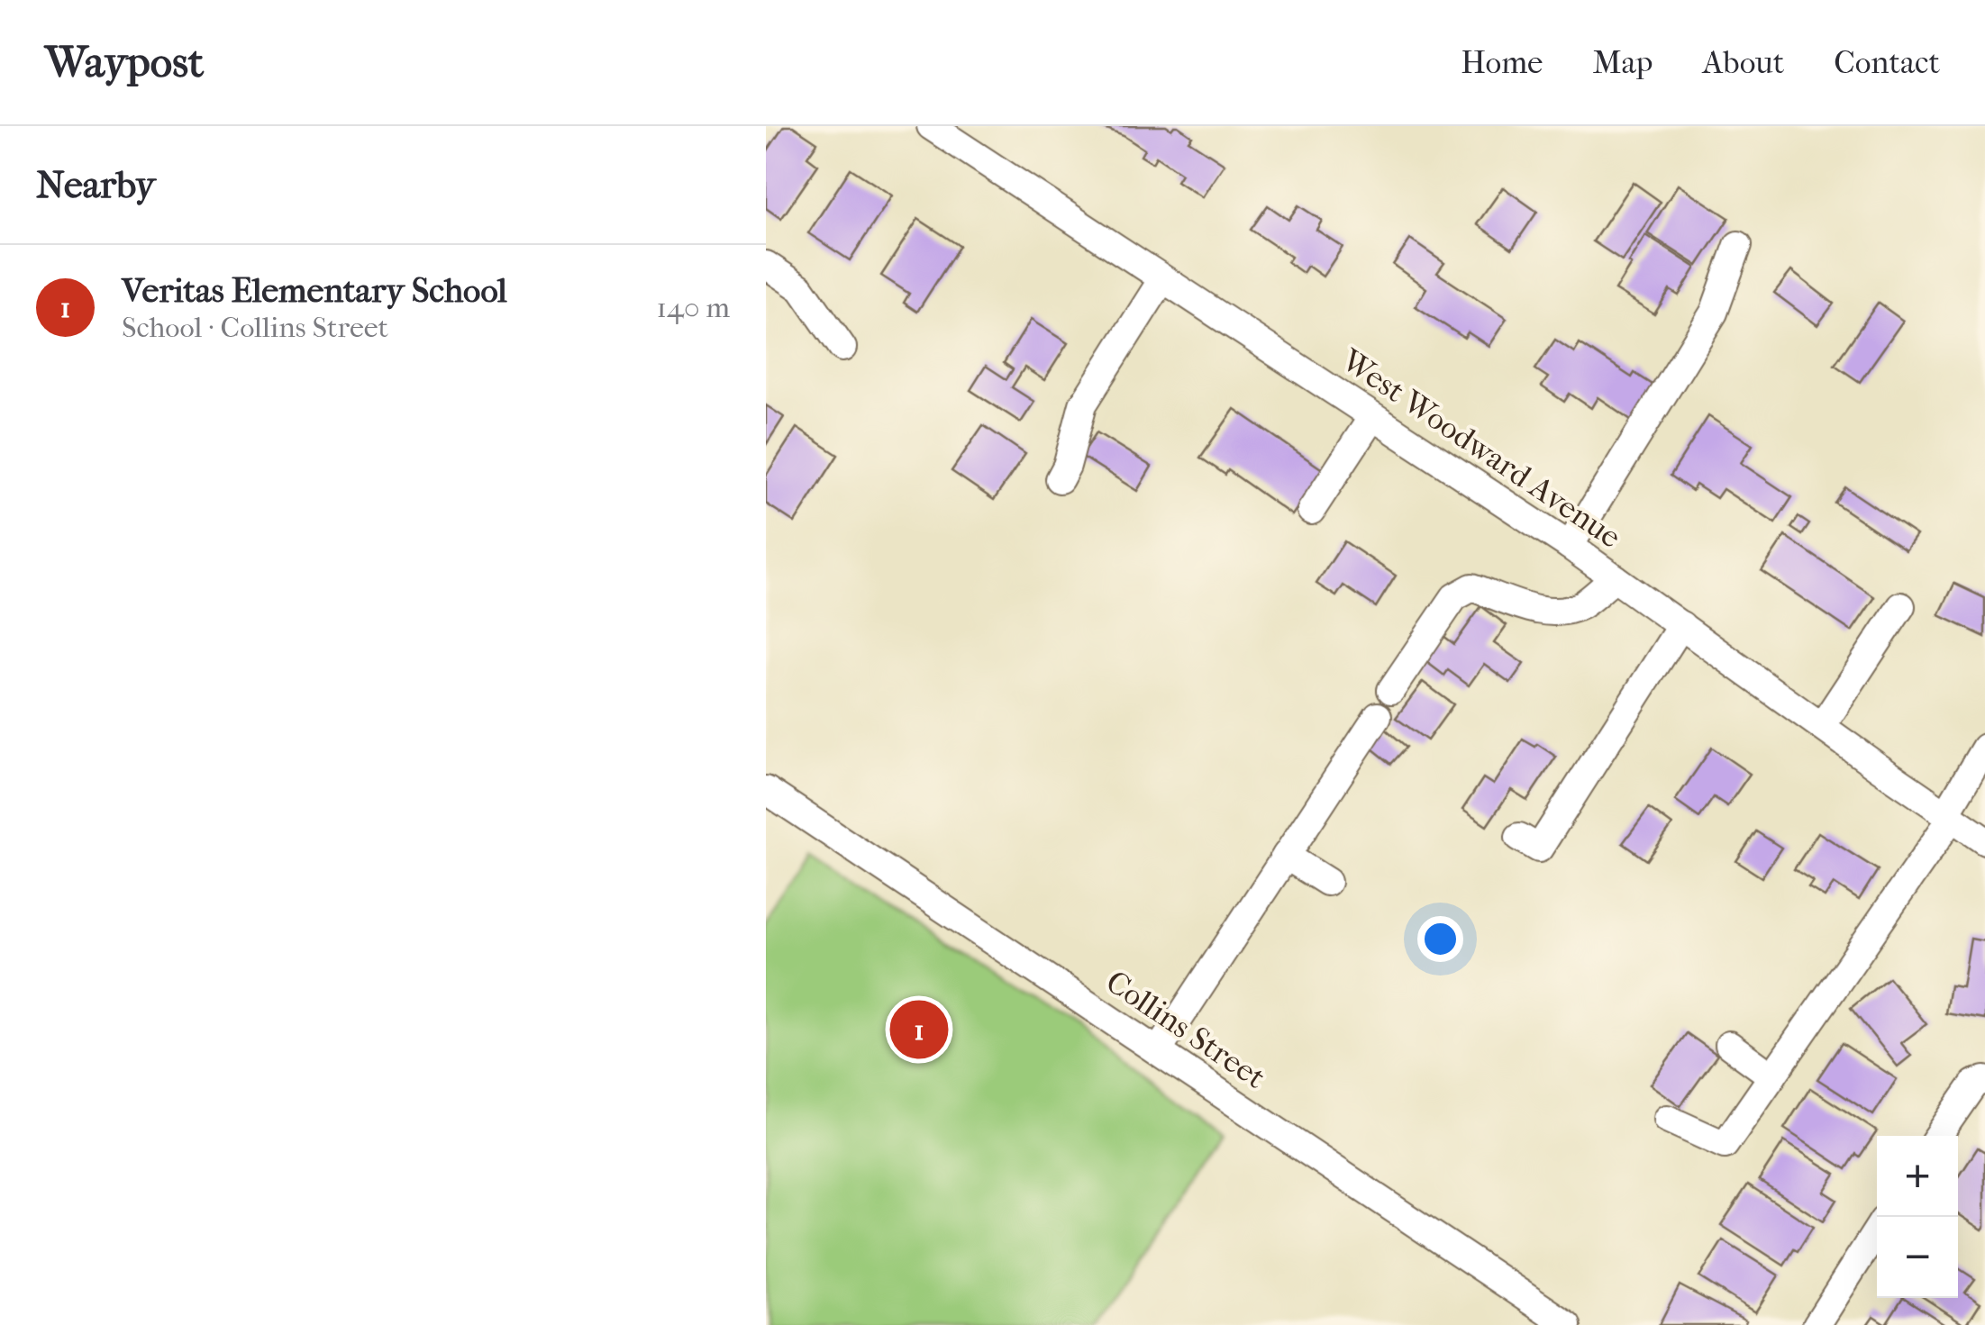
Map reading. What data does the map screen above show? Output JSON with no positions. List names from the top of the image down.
{
  "streets": {
    "street": ["West Woodward Avenue", "Collins Street"]
  },
  "page": {
    "header": "Waypost",
    "nav": [
      "Home",
      "Map",
      "About",
      "Contact"
    ],
    "heading": "Nearby",
    "list": [
      {
        "mark": "1",
        "name": "Veritas Elementary School",
        "note": "School · Collins Street",
        "value": "140 m"
      }
    ],
    "pins": "1",
    "map_buttons": ["+", "−"]
  }
}
